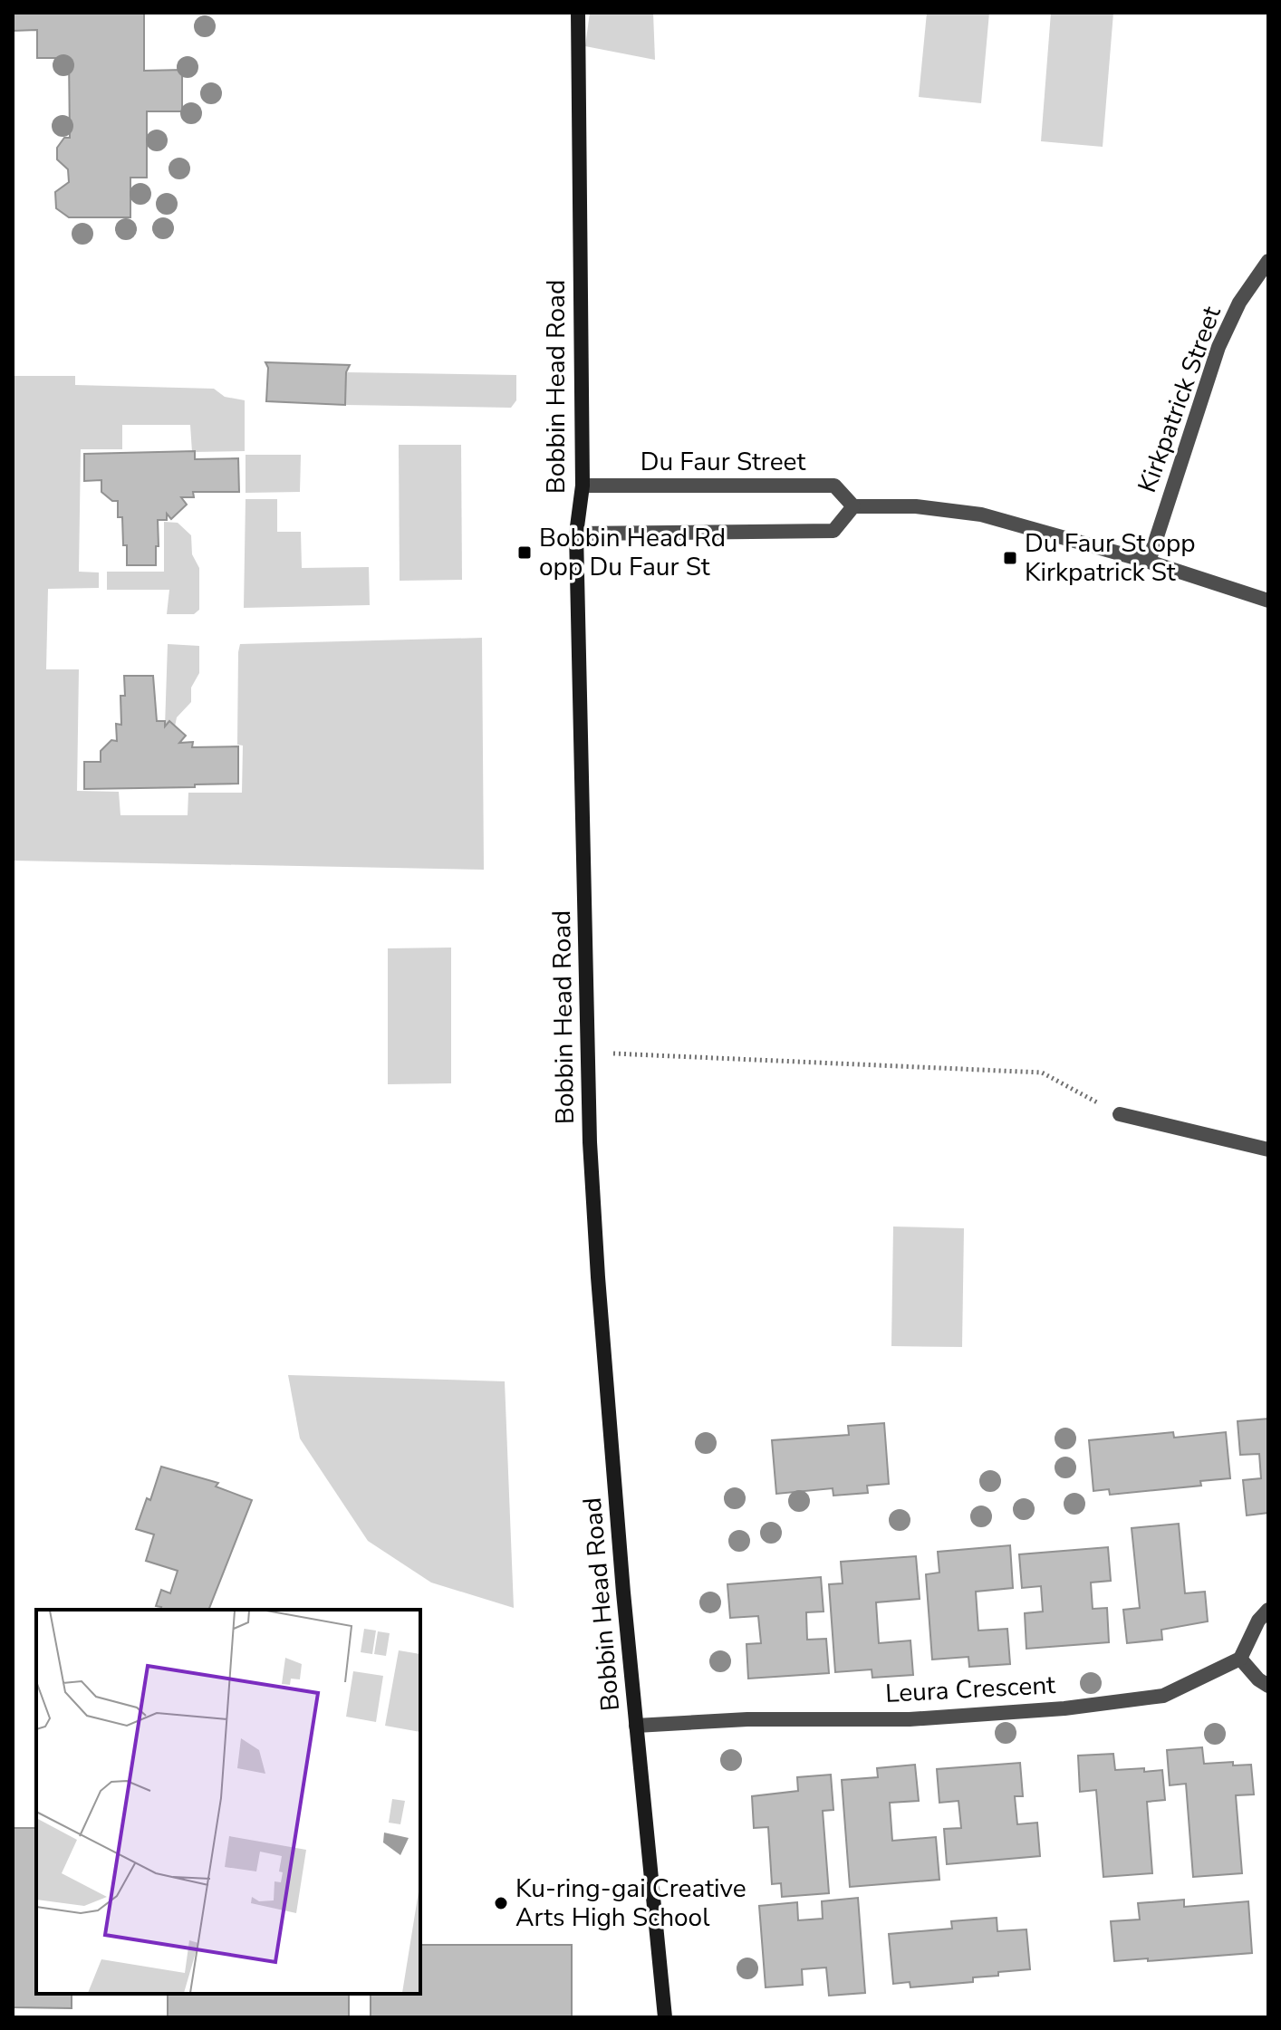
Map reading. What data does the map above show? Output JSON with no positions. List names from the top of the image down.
{
  "streets": {
    "main road": ["Bobbin Head Road"],
    "street": ["Kirkpatrick Street", "Du Faur Street", "Leura Crescent"]
  },
  "crossings": [
    ["Bobbin Head Road", "Du Faur Street"],
    ["Bobbin Head Road", "Leura Crescent"]
  ],
  "places": {
    "transit": ["Bobbin Head Rd opp Du Faur St", "Du Faur St opp Kirkpatrick St"],
    "other": ["Ku-ring-gai Creative Arts High School"]
  }
}
